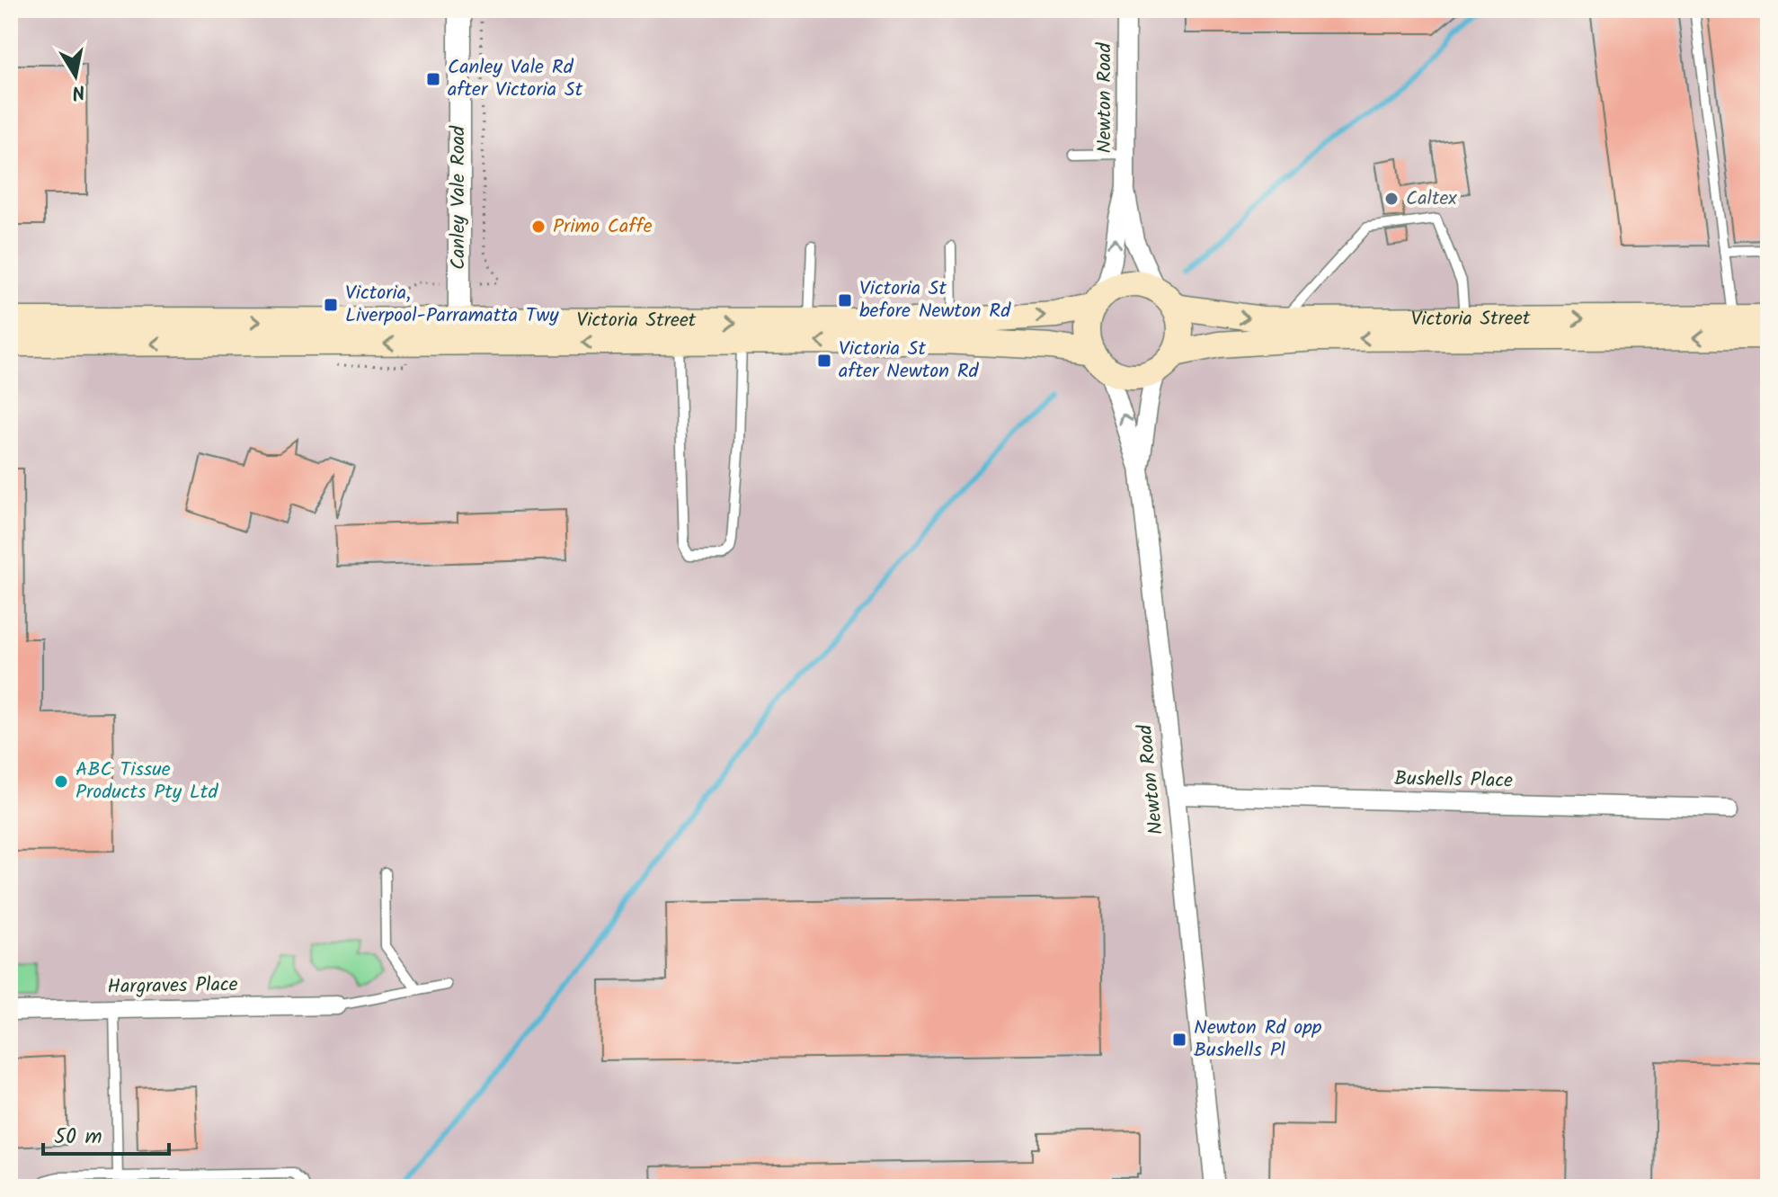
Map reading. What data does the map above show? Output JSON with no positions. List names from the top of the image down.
{
  "streets": {
    "main road": ["Victoria Street"],
    "street": [
      "Newton Road",
      "Canley Vale Road",
      "Bushells Place",
      "Hargraves Place"
    ]
  },
  "crossings": [
    ["Newton Road", "Victoria Street"],
    ["Newton Road", "Bushells Place"],
    ["Canley Vale Road", "Victoria Street"]
  ],
  "places": {
    "transit": [
      "Canley Vale Rd after Victoria St",
      "Victoria St before Newton Rd",
      "Victoria, Liverpool-Parramatta Twy",
      "Victoria St after Newton Rd",
      "Newton Rd opp Bushells Pl"
    ],
    "other": ["Caltex", "Primo Caffe", "ABC Tissue Products Pty Ltd"]
  },
  "scale_bar": "50 m",
  "north": "bottom"
}
